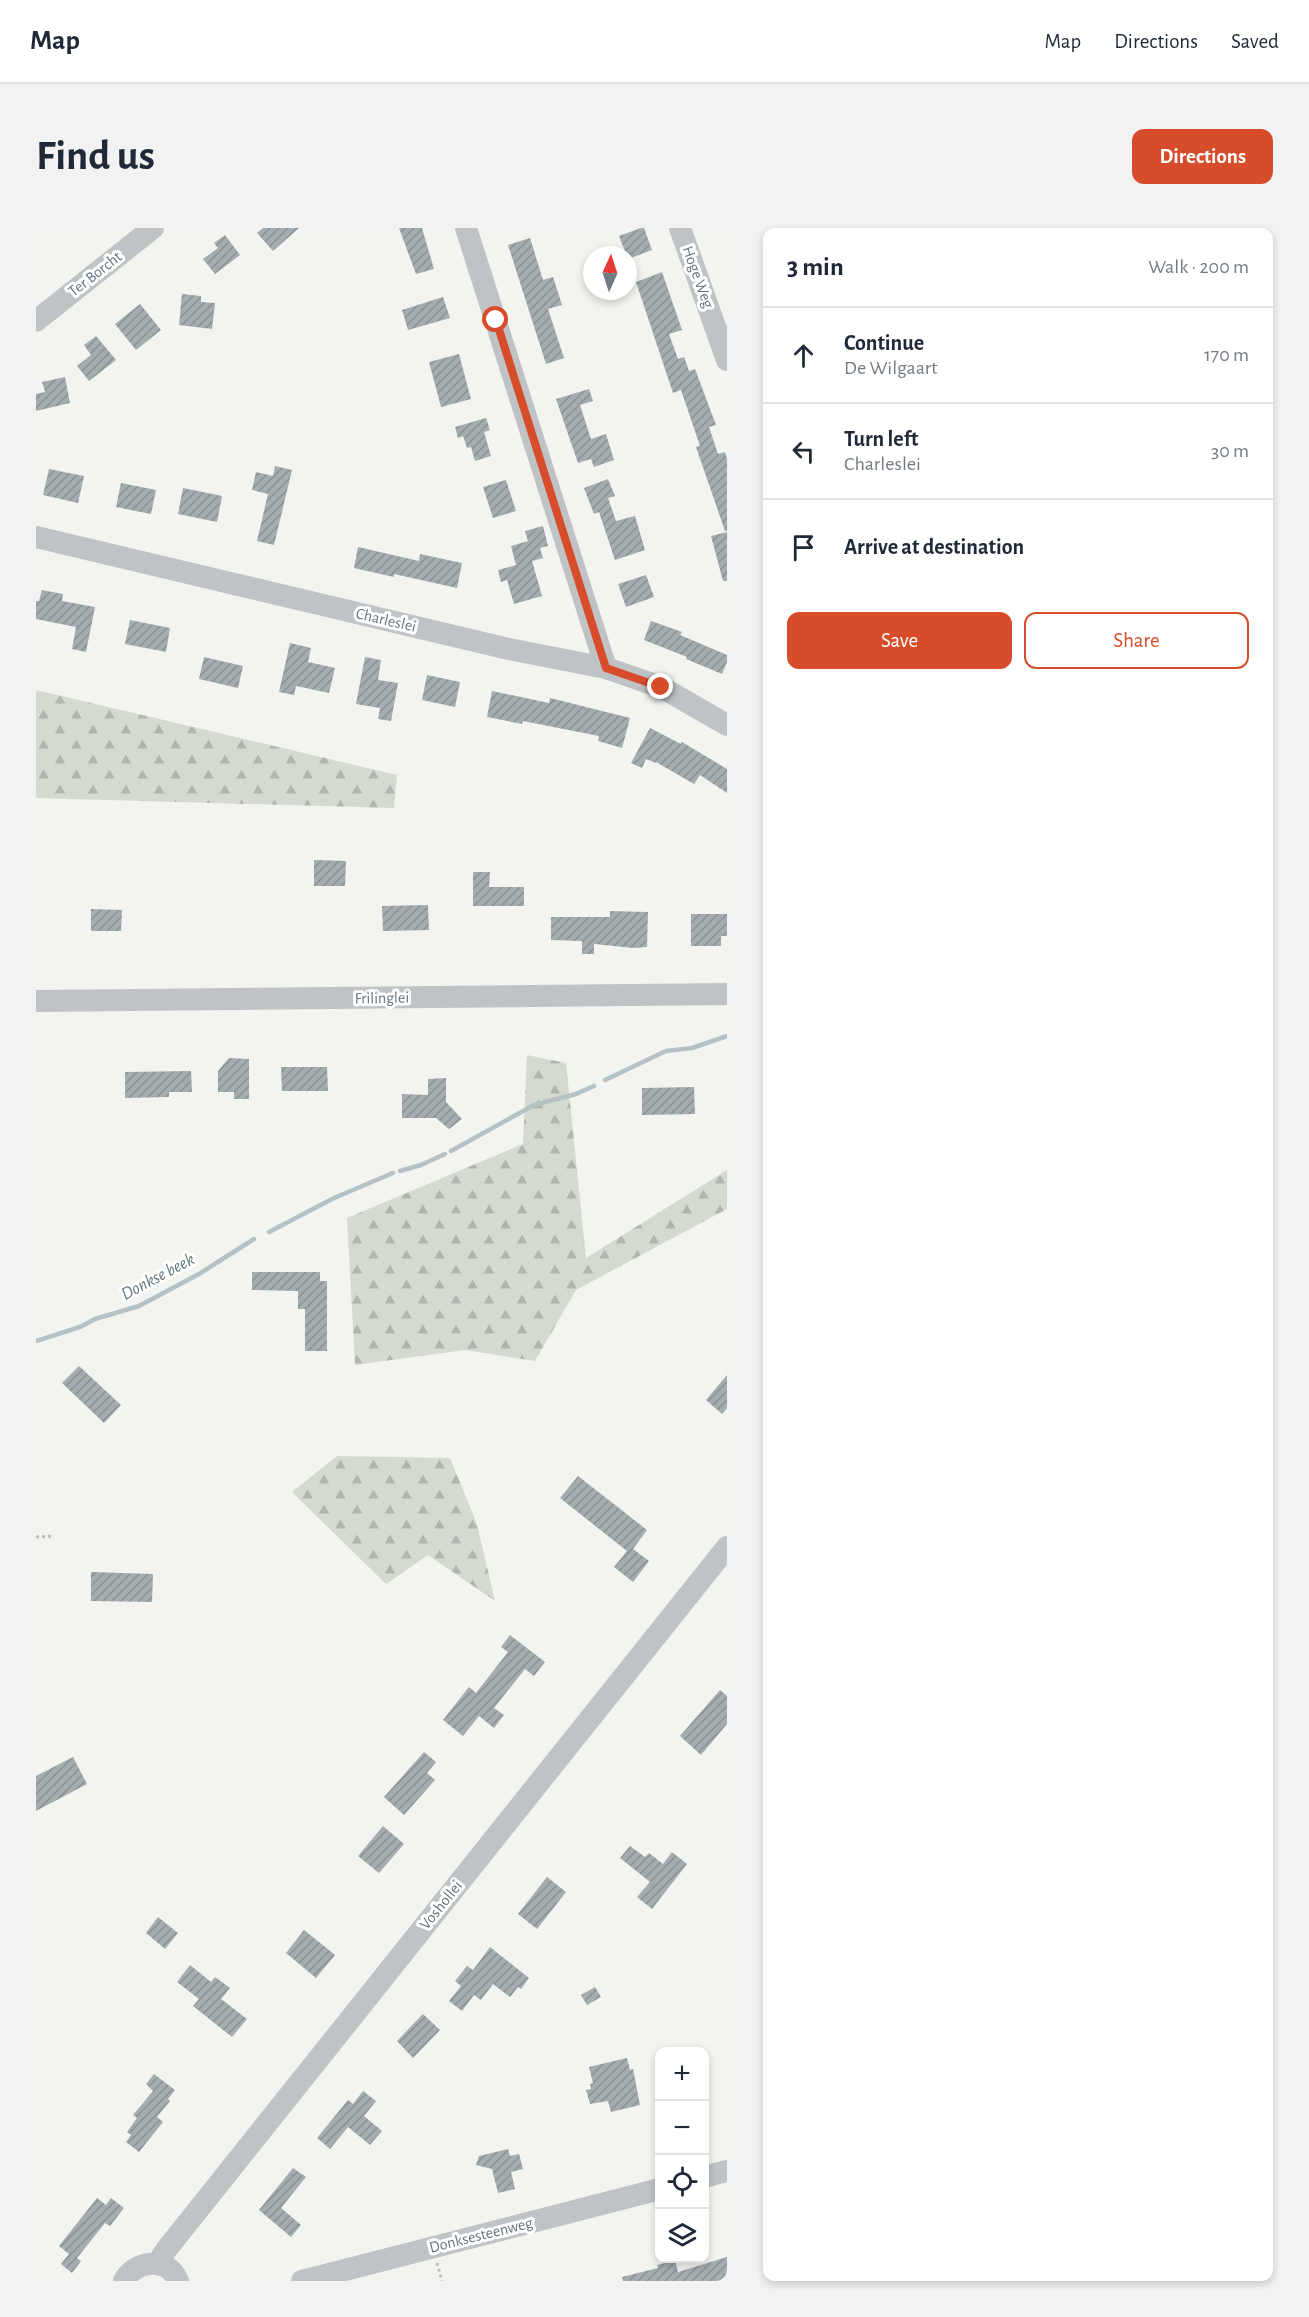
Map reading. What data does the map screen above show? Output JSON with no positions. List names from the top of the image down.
{
  "streets": {
    "street": [
      "Ter Borcht",
      "Hoge Weg",
      "Charleslei",
      "Frilinglei",
      "Voshollei",
      "Donksesteenweg"
    ]
  },
  "water": ["Donkse beek"],
  "north": "top",
  "page": {
    "header": "Map",
    "nav": ["Map", "Directions", "Saved"],
    "buttons": [
      "Directions",
      ["Save", "Share"]
    ],
    "title": "Find us",
    "heading": ["3 min", "Walk · 200 m"],
    "list": [
      ["Continue", "De Wilgaart", "170 m"],
      ["Turn left", "Charleslei", "30 m"],
      "Arrive at destination"
    ],
    "map_buttons": ["+", "−"]
  }
}
